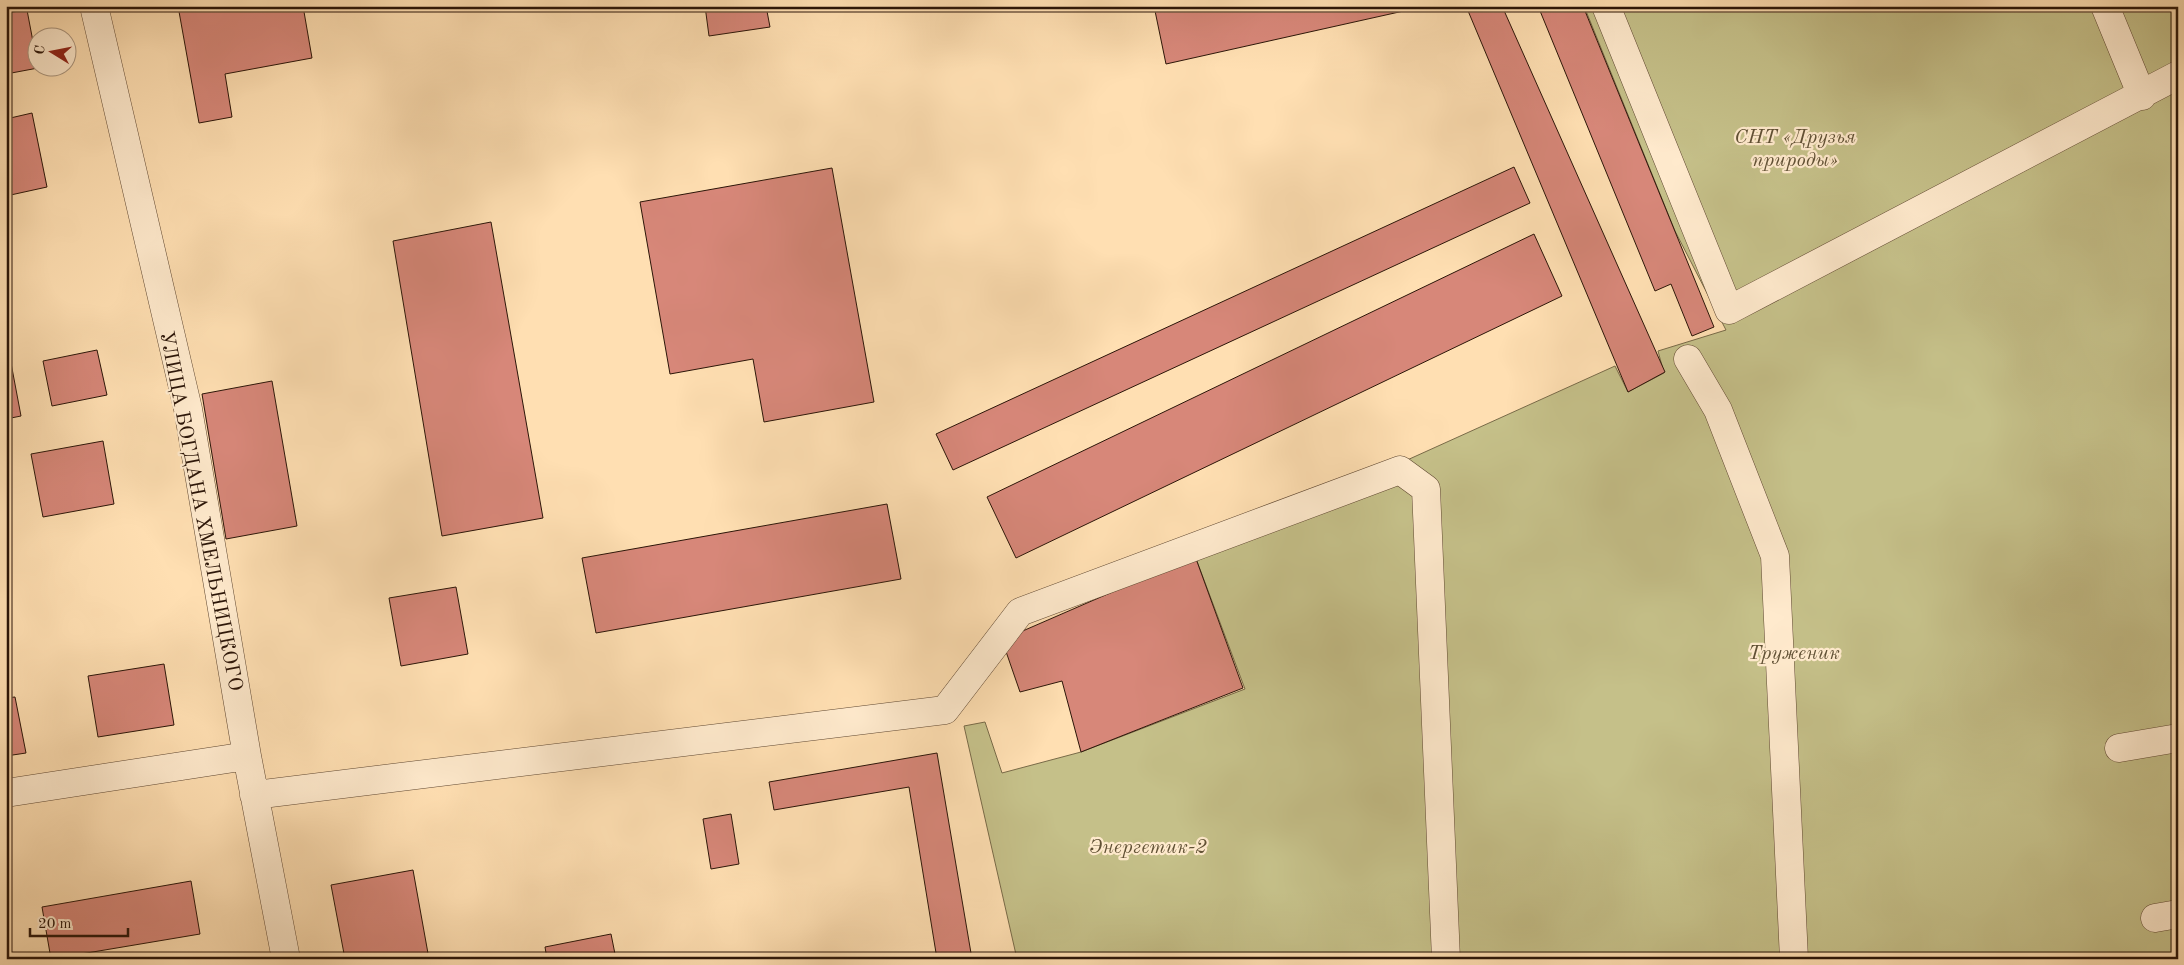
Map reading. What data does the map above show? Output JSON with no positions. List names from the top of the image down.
{
  "streets": {
    "street": ["УЛИЦА БОГДАНА ХМЕЛЬНИЦКОГО"]
  },
  "parks": ["СНТ «Друзья природы»", "Труженик", "Энергетик-2"],
  "scale_bar": "20 m",
  "north": "left"
}
